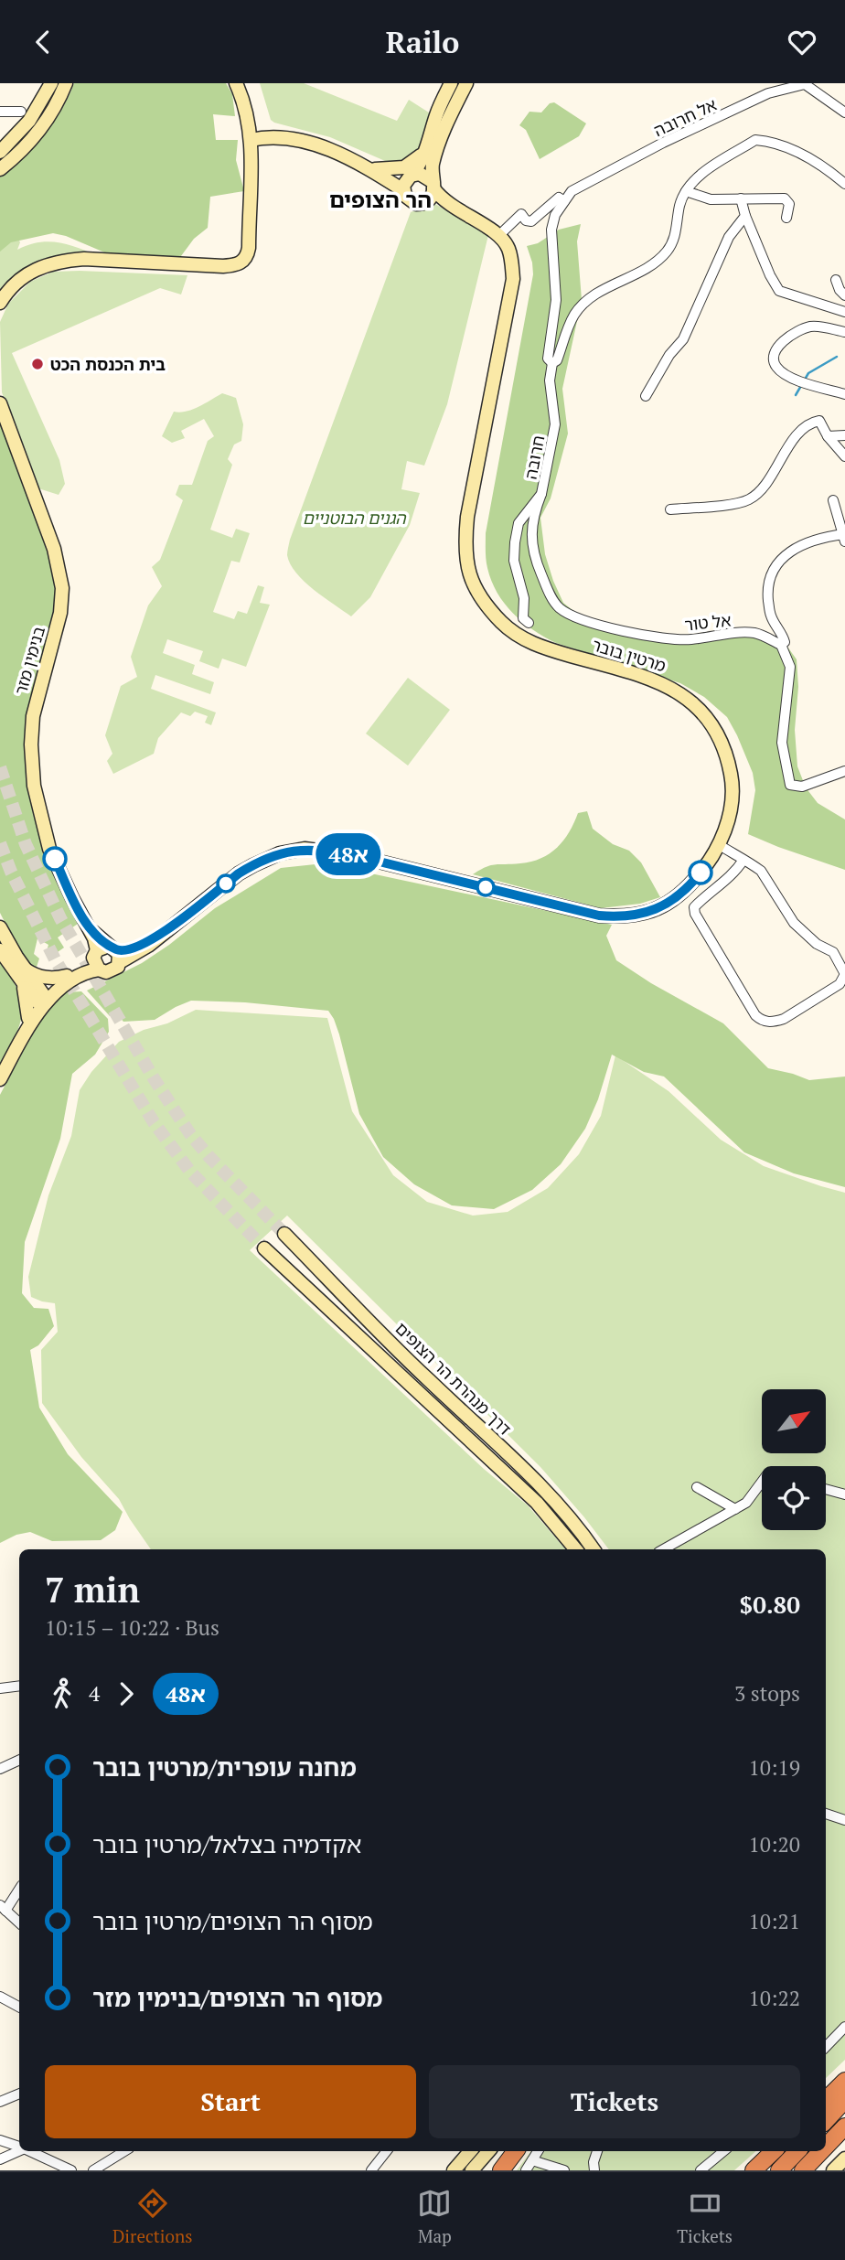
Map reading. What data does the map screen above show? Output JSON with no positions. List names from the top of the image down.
{
  "streets": {
    "street": [
      "אל חרובה",
      "חרובה",
      "אל טור",
      "מרטין בובר",
      "בנימין מזר",
      "דרך מנהרת הר הצופים"
    ]
  },
  "crossings": [
    ["אל חרובה", "חרובה"],
    ["חרובה", "אל טור"],
    ["מרטין בובר", "בנימין מזר"]
  ],
  "districts": ["הר הצופים"],
  "parks": ["הגנים הבוטניים"],
  "places": ["בית הכנסת הכט"],
  "lines": ["bus line 48א"],
  "north": "top right",
  "page": {
    "header": "Railo",
    "on_map": "48א",
    "heading": ["7 min", "10:15 – 10:22 · Bus", "$0.80"],
    "legs": ["4", "48א", "3 stops"],
    "list": [
      {
        "name": "מחנה עופרית/מרטין בובר",
        "value": "10:19"
      },
      {
        "name": "אקדמיה בצלאל/מרטין בובר",
        "value": "10:20"
      },
      {
        "name": "מסוף הר הצופים/מרטין בובר",
        "value": "10:21"
      },
      {
        "name": "מסוף הר הצופים/בנימין מזר",
        "value": "10:22"
      }
    ],
    "buttons": ["Start", "Tickets"],
    "tabs": ["Directions", "Map", "Tickets"]
  }
}
